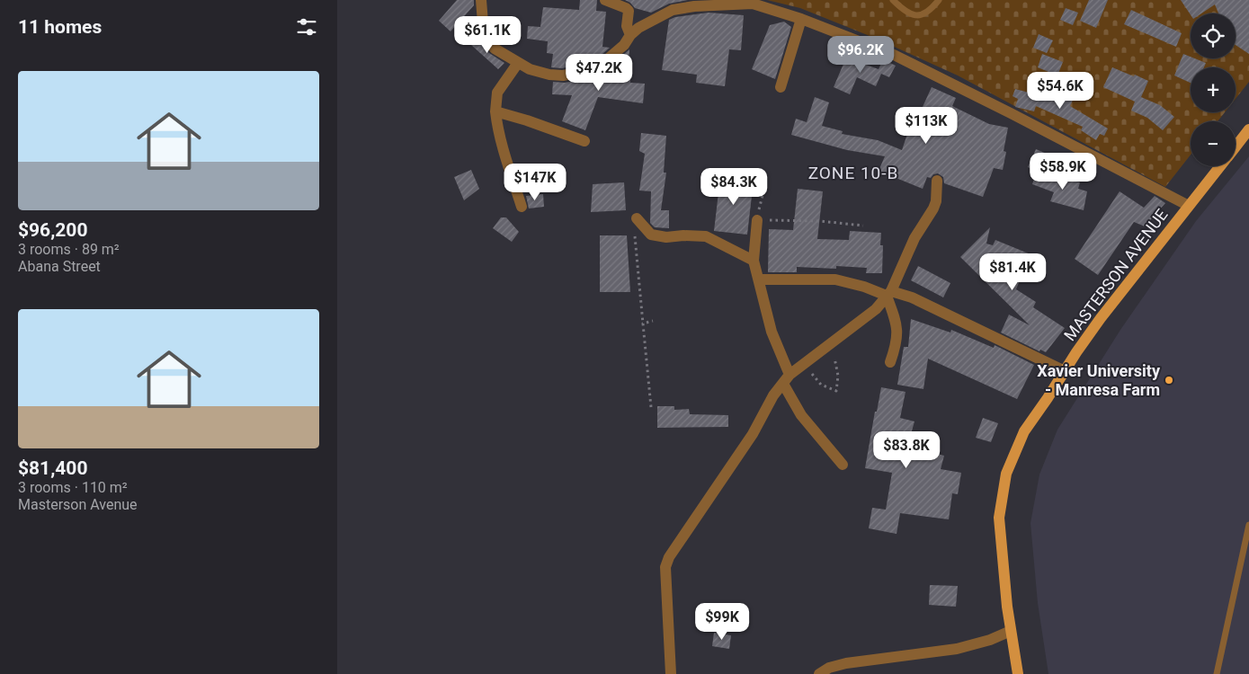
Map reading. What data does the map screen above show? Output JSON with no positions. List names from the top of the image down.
{
  "streets": {
    "main road": ["MASTERSON AVENUE"]
  },
  "districts": ["ZONE 10-B"],
  "places": ["Xavier University - Manresa Farm"],
  "page": {
    "heading": "11 homes",
    "map_buttons": ["+", "−"],
    "price": [
      "$61.1K",
      "$96.2K",
      "$47.2K",
      "$54.6K",
      "$113K",
      "$58.9K",
      "$147K",
      "$84.3K",
      "$81.4K",
      "$83.8K",
      "$99K"
    ],
    "list": [
      {
        "name": "$96,200",
        "note": "3 rooms · 89 m² · Abana Street"
      },
      {
        "name": "$81,400",
        "note": "3 rooms · 110 m² · Masterson Avenue"
      }
    ]
  }
}
